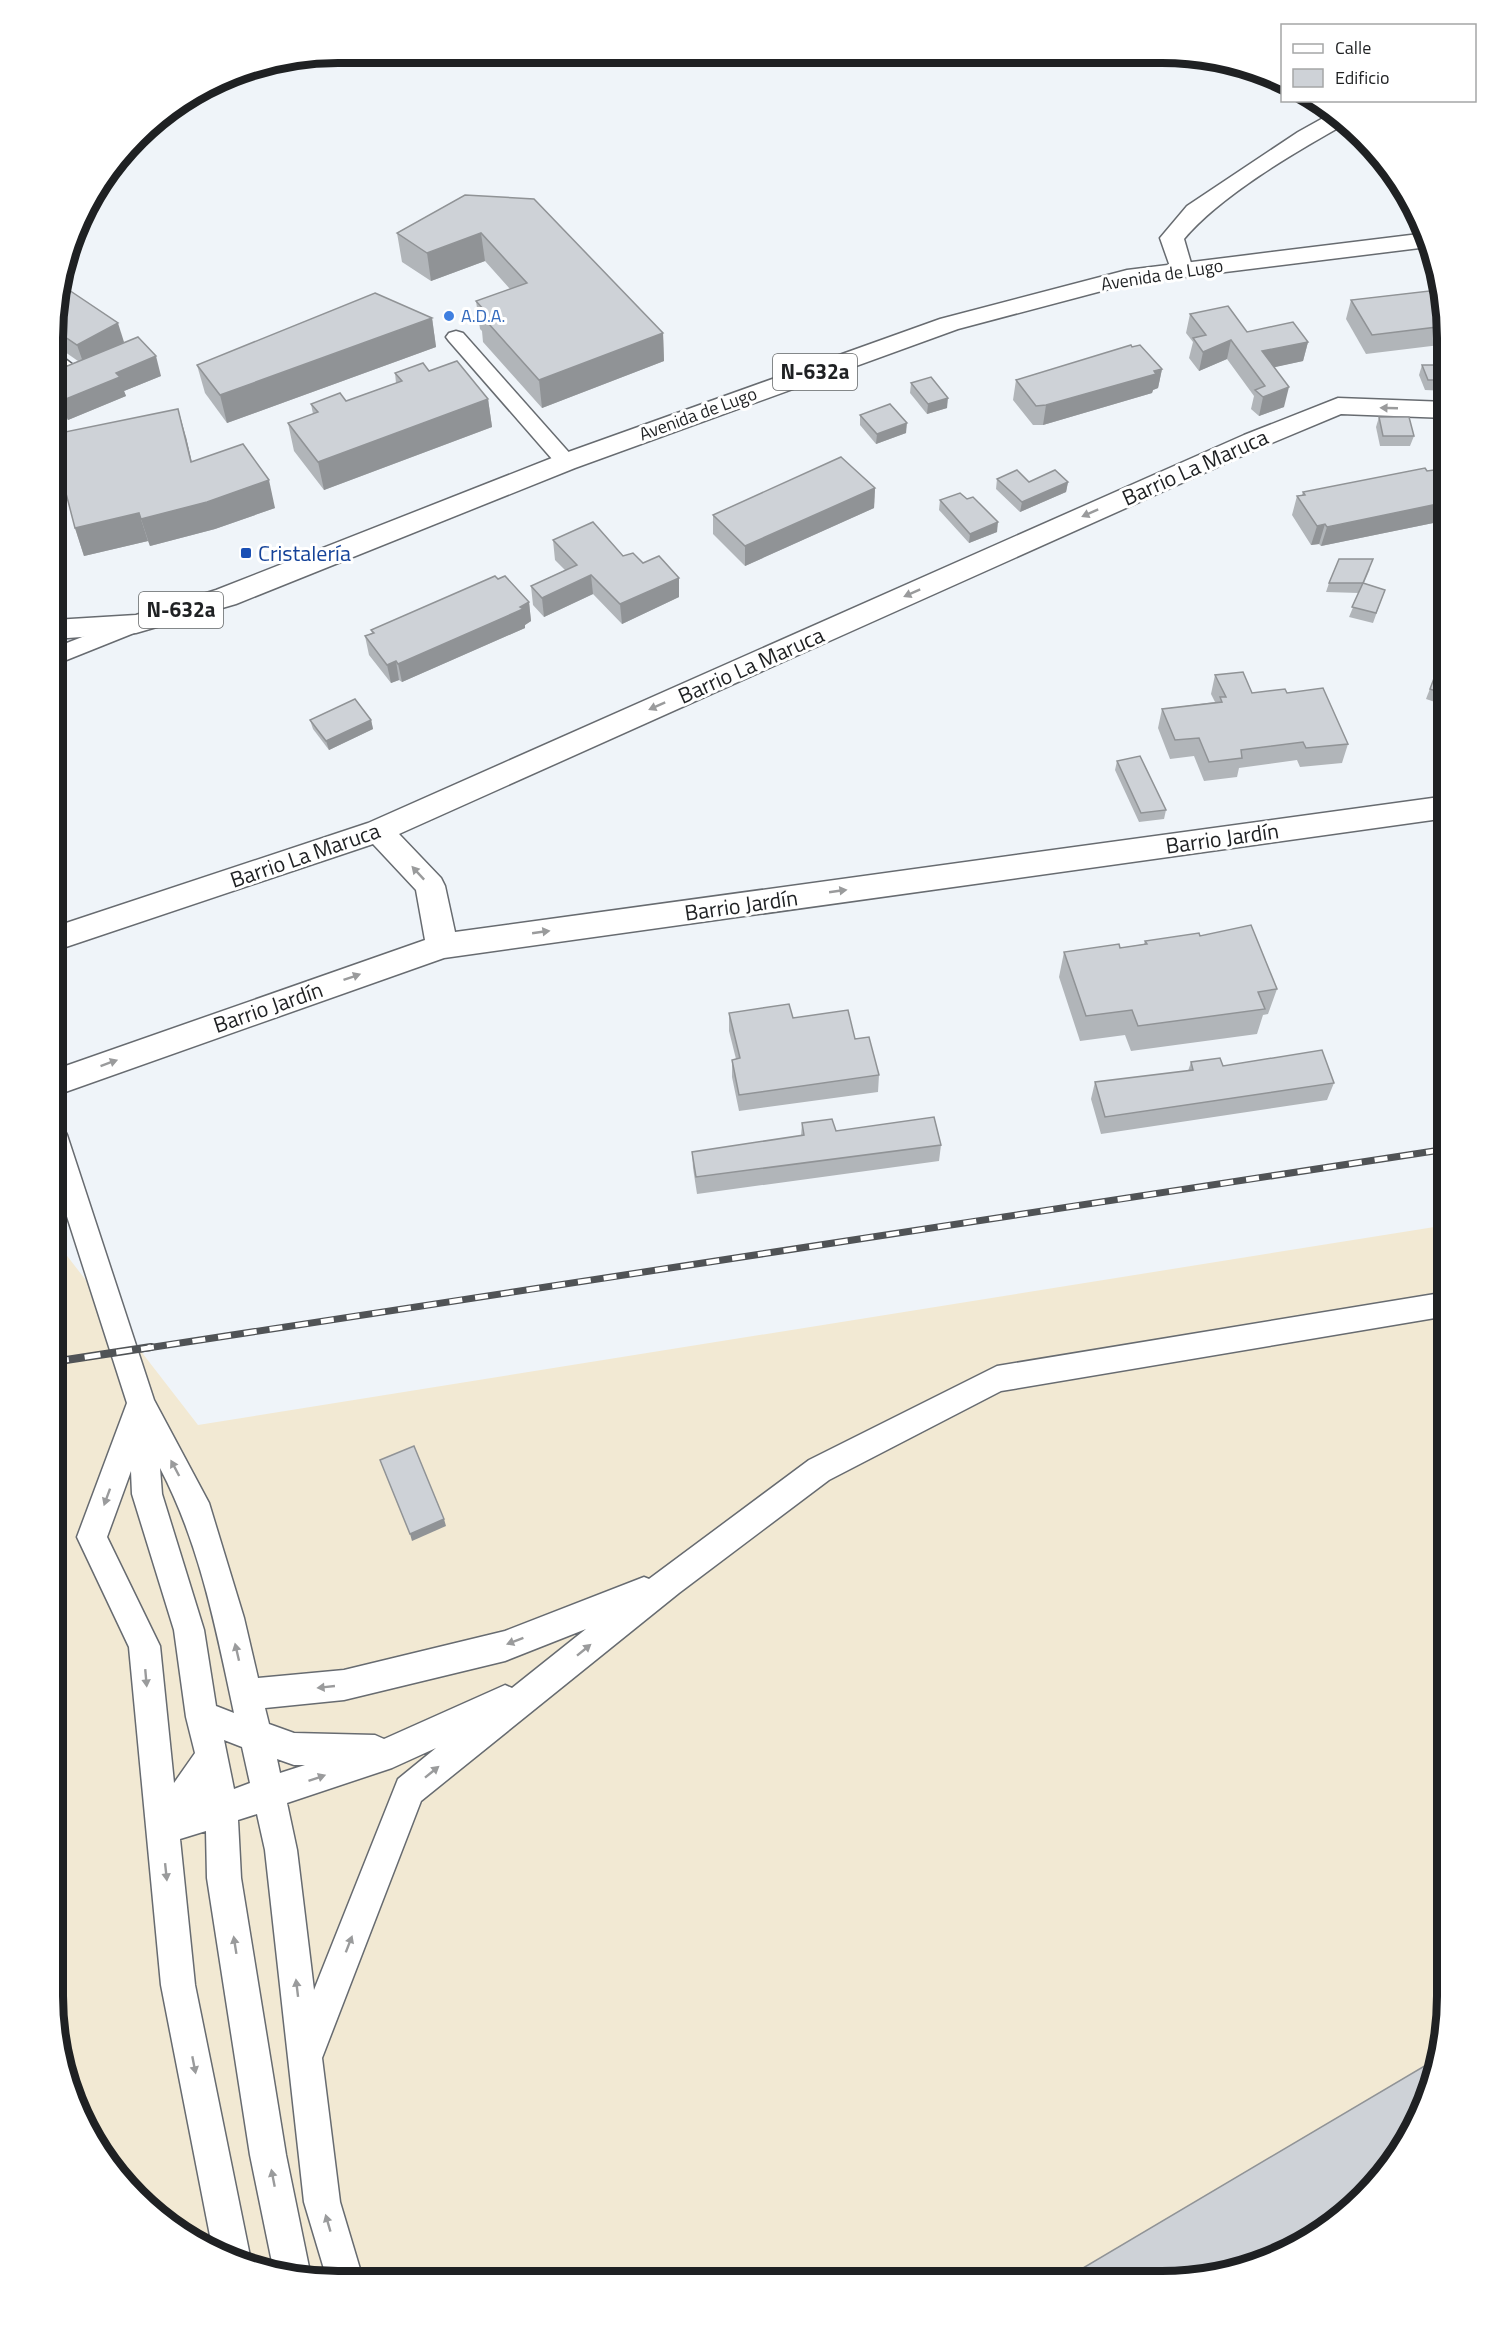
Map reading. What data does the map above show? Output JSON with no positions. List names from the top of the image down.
{
  "streets": {
    "street": [
      "Avenida de Lugo",
      "N-632a",
      "Barrio La Maruca",
      "Barrio Jardín"
    ]
  },
  "one_way": ["Barrio La Maruca", "Barrio Jardín"],
  "places": {
    "other": ["A.D.A."],
    "transit": ["Cristalería"]
  },
  "legend": ["Calle", "Edificio"]
}
